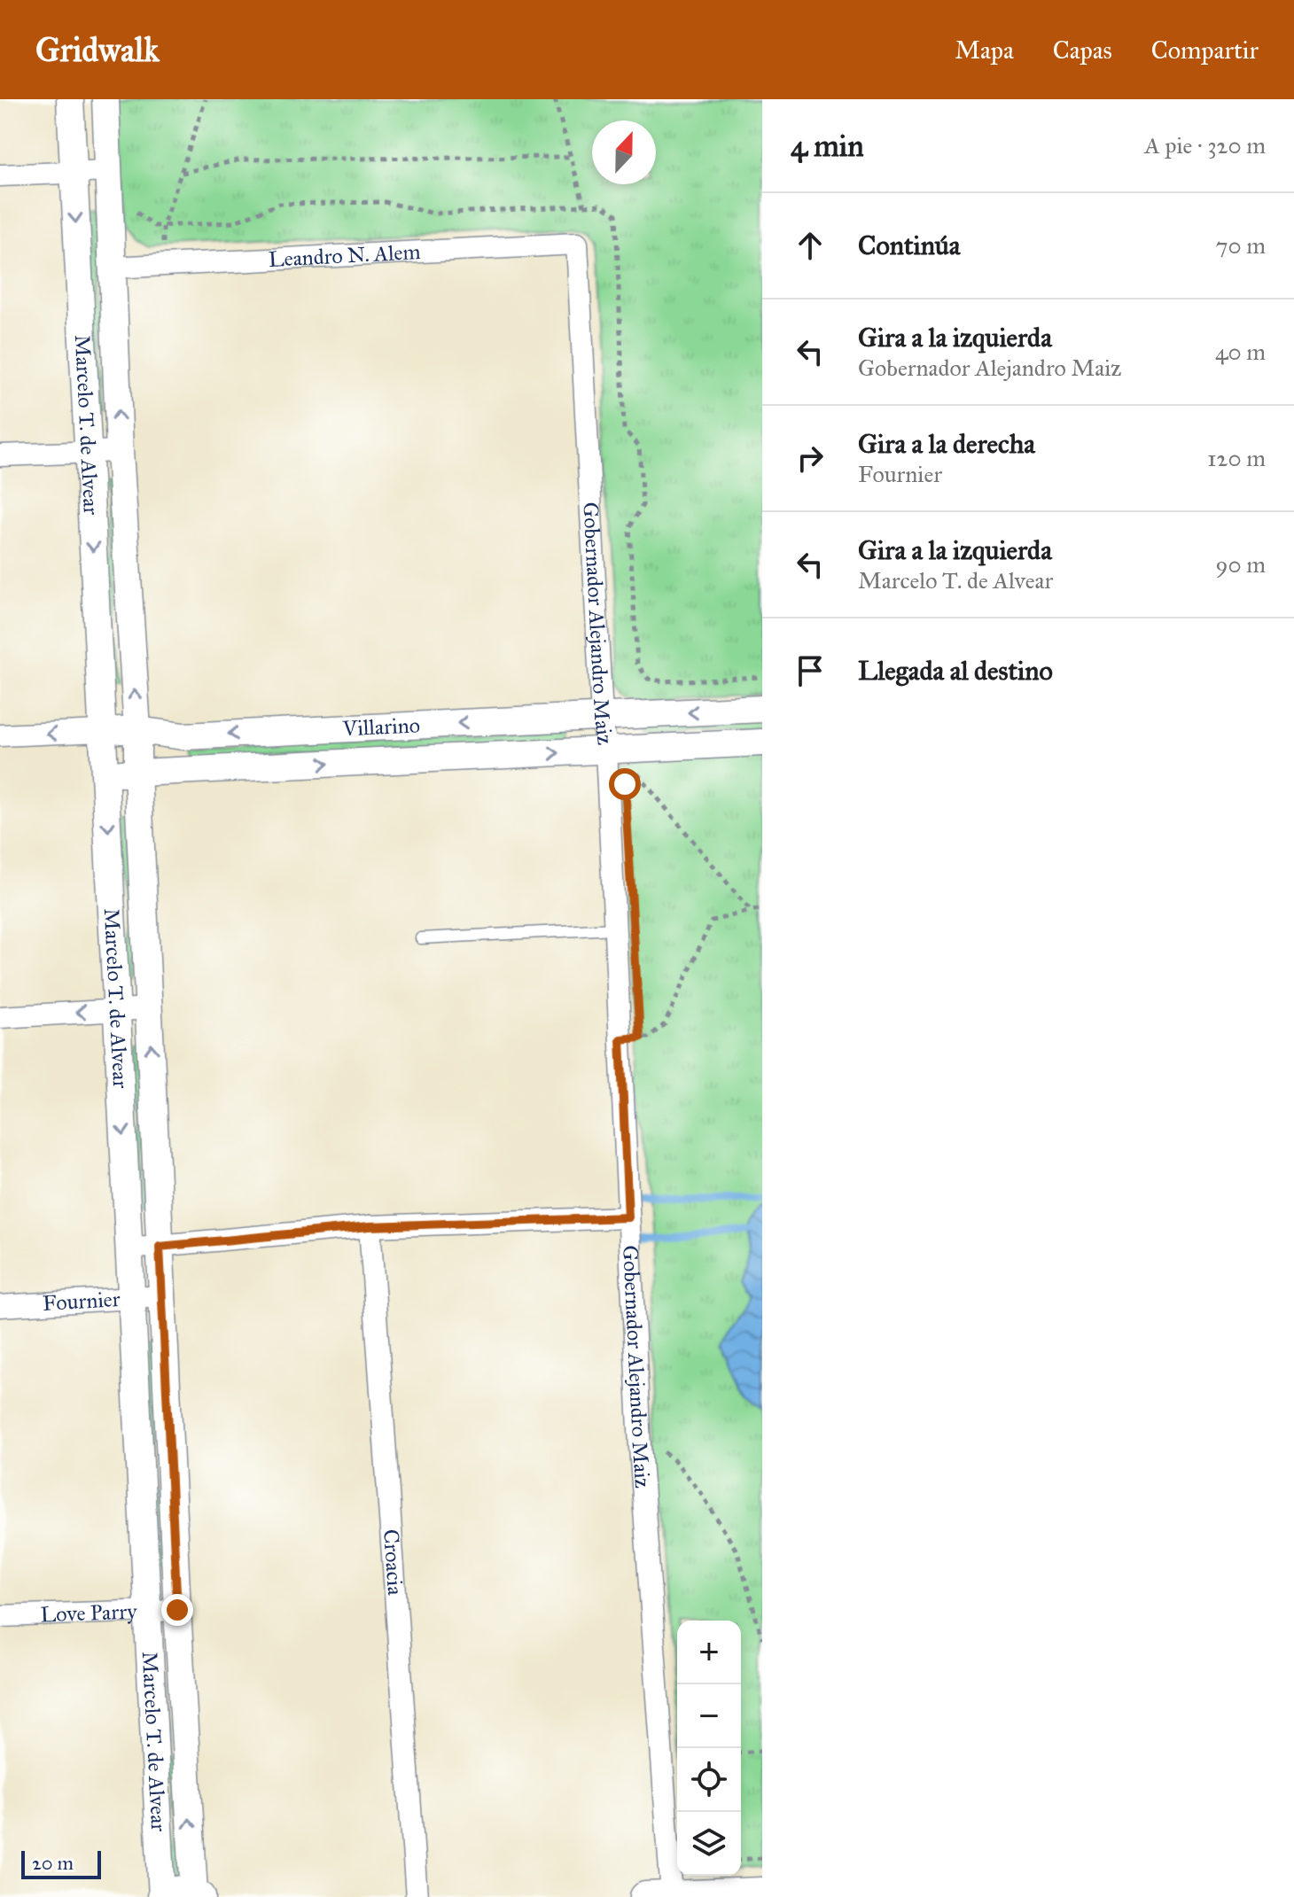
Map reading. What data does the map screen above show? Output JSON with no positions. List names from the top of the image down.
{
  "streets": {
    "street": [
      "Leandro N. Alem",
      "Marcelo T. de Alvear",
      "Gobernador Alejandro Maiz",
      "Villarino",
      "Fournier",
      "Croacia",
      "Love Parry"
    ]
  },
  "crossings": [
    ["Leandro N. Alem", "Marcelo T. de Alvear"],
    ["Leandro N. Alem", "Gobernador Alejandro Maiz"],
    ["Marcelo T. de Alvear", "Villarino"],
    ["Marcelo T. de Alvear", "Fournier"],
    ["Marcelo T. de Alvear", "Love Parry"],
    ["Gobernador Alejandro Maiz", "Villarino"]
  ],
  "scale_bar": "20 m",
  "north": "top",
  "page": {
    "header": "Gridwalk",
    "nav": ["Mapa", "Capas", "Compartir"],
    "heading": ["4 min", "A pie · 320 m"],
    "list": [
      ["Continúa", "70 m"],
      ["Gira a la izquierda", "Gobernador Alejandro Maiz", "40 m"],
      ["Gira a la derecha", "Fournier", "120 m"],
      ["Gira a la izquierda", "Marcelo T. de Alvear", "90 m"],
      "Llegada al destino"
    ],
    "map_buttons": ["+", "−"],
    "scale": "20 m"
  }
}
